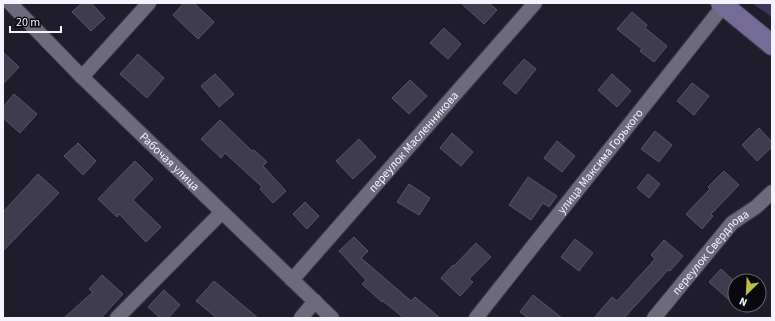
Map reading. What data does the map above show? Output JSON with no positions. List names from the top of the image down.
{
  "streets": {
    "street": [
      "переулок Масленникова",
      "улица Максима Горького",
      "Рабочая улица",
      "переулок Свердлова"
    ]
  },
  "crossings": [
    ["переулок Масленникова", "Рабочая улица"]
  ],
  "scale_bar": "20 m",
  "north": "bottom left"
}
